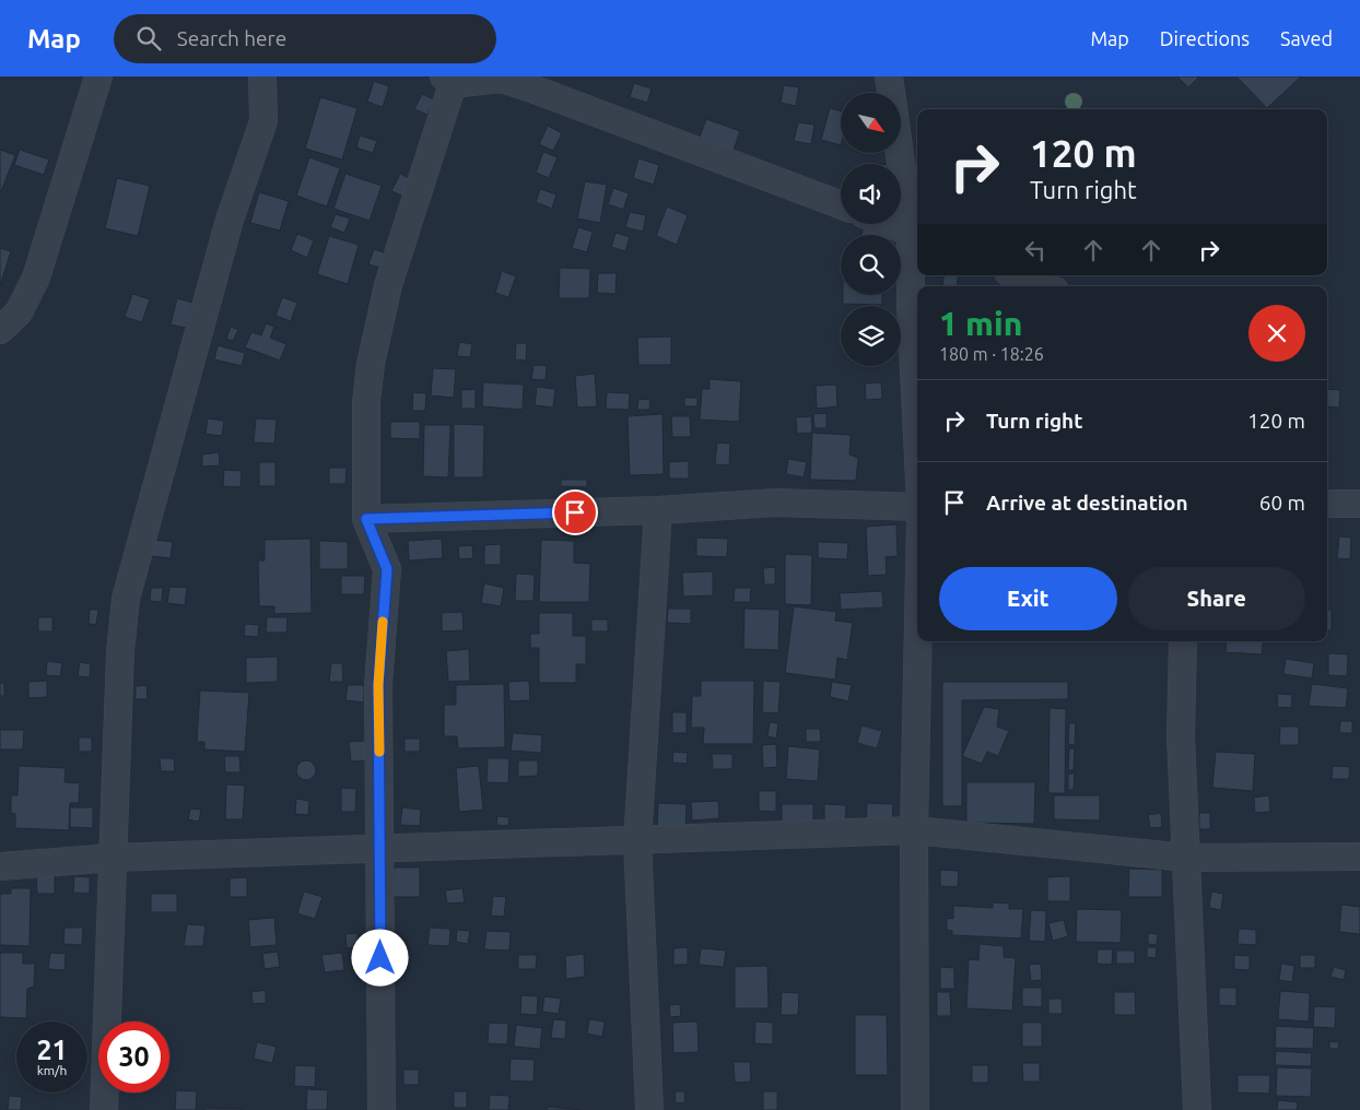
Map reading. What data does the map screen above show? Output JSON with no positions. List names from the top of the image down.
{
  "north": "bottom right",
  "page": {
    "header": "Map",
    "search": "Search here",
    "nav": ["Map", "Directions", "Saved"],
    "turn": ["120 m", "Turn right"],
    "heading": ["1 min", "180 m · 18:26"],
    "list": [
      {
        "name": "Turn right",
        "value": "120 m"
      },
      {
        "name": "Arrive at destination",
        "value": "60 m"
      }
    ],
    "buttons": ["Exit", "Share"],
    "speed": "21 km/h",
    "limit": "30"
  }
}
